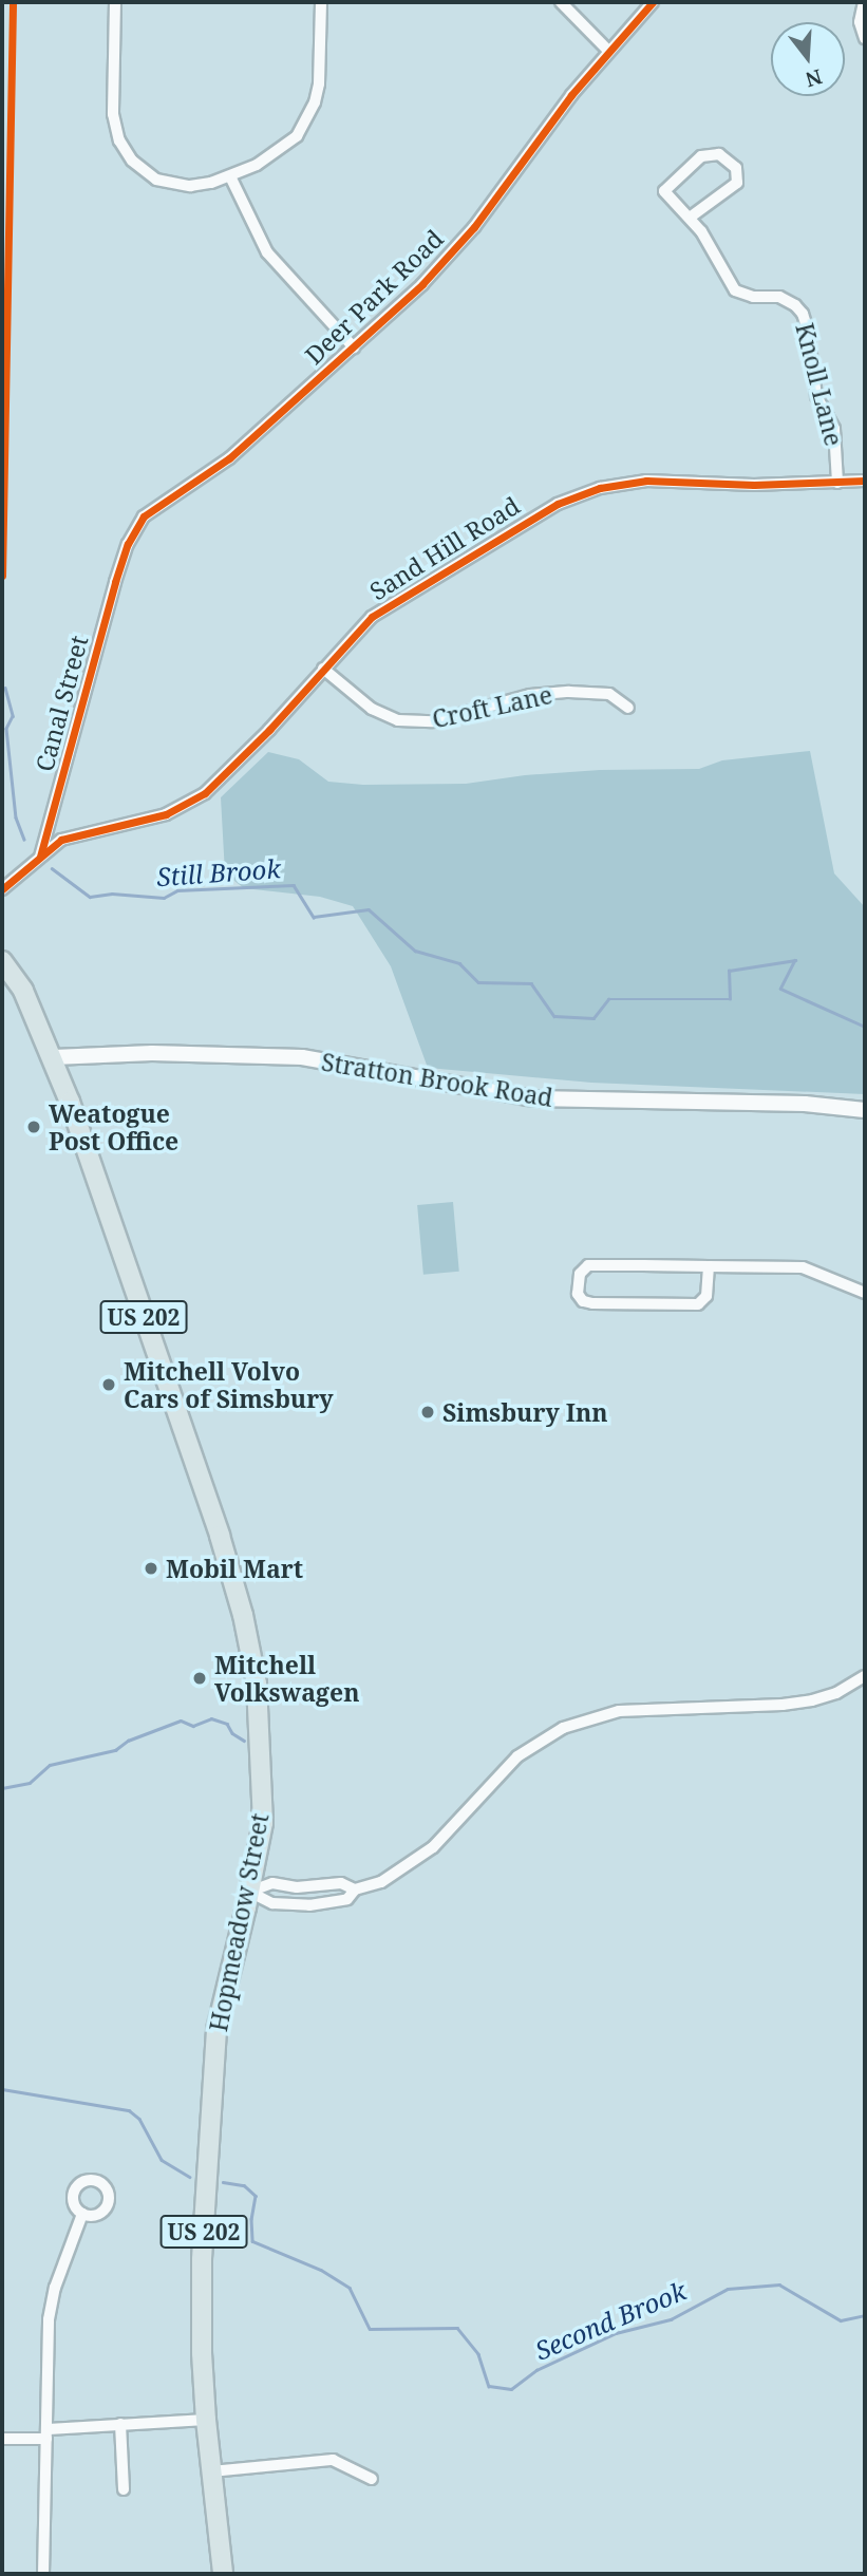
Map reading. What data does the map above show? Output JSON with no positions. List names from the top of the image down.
{
  "streets": {
    "highway": ["US 202", "Hopmeadow Street"],
    "street": [
      "Deer Park Road",
      "Knoll Lane",
      "Sand Hill Road",
      "Canal Street",
      "Croft Lane",
      "Stratton Brook Road"
    ]
  },
  "crossings": [
    ["Deer Park Road", "Canal Street"],
    ["Knoll Lane", "Sand Hill Road"],
    ["Sand Hill Road", "Canal Street"],
    ["Sand Hill Road", "Croft Lane"],
    ["Stratton Brook Road", "Hopmeadow Street"]
  ],
  "water": ["Still Brook", "Second Brook"],
  "places": [
    "Weatogue Post Office",
    "Mitchell Volvo Cars of Simsbury",
    "Simsbury Inn",
    "Mobil Mart",
    "Mitchell Volkswagen"
  ],
  "north": "bottom"
}
